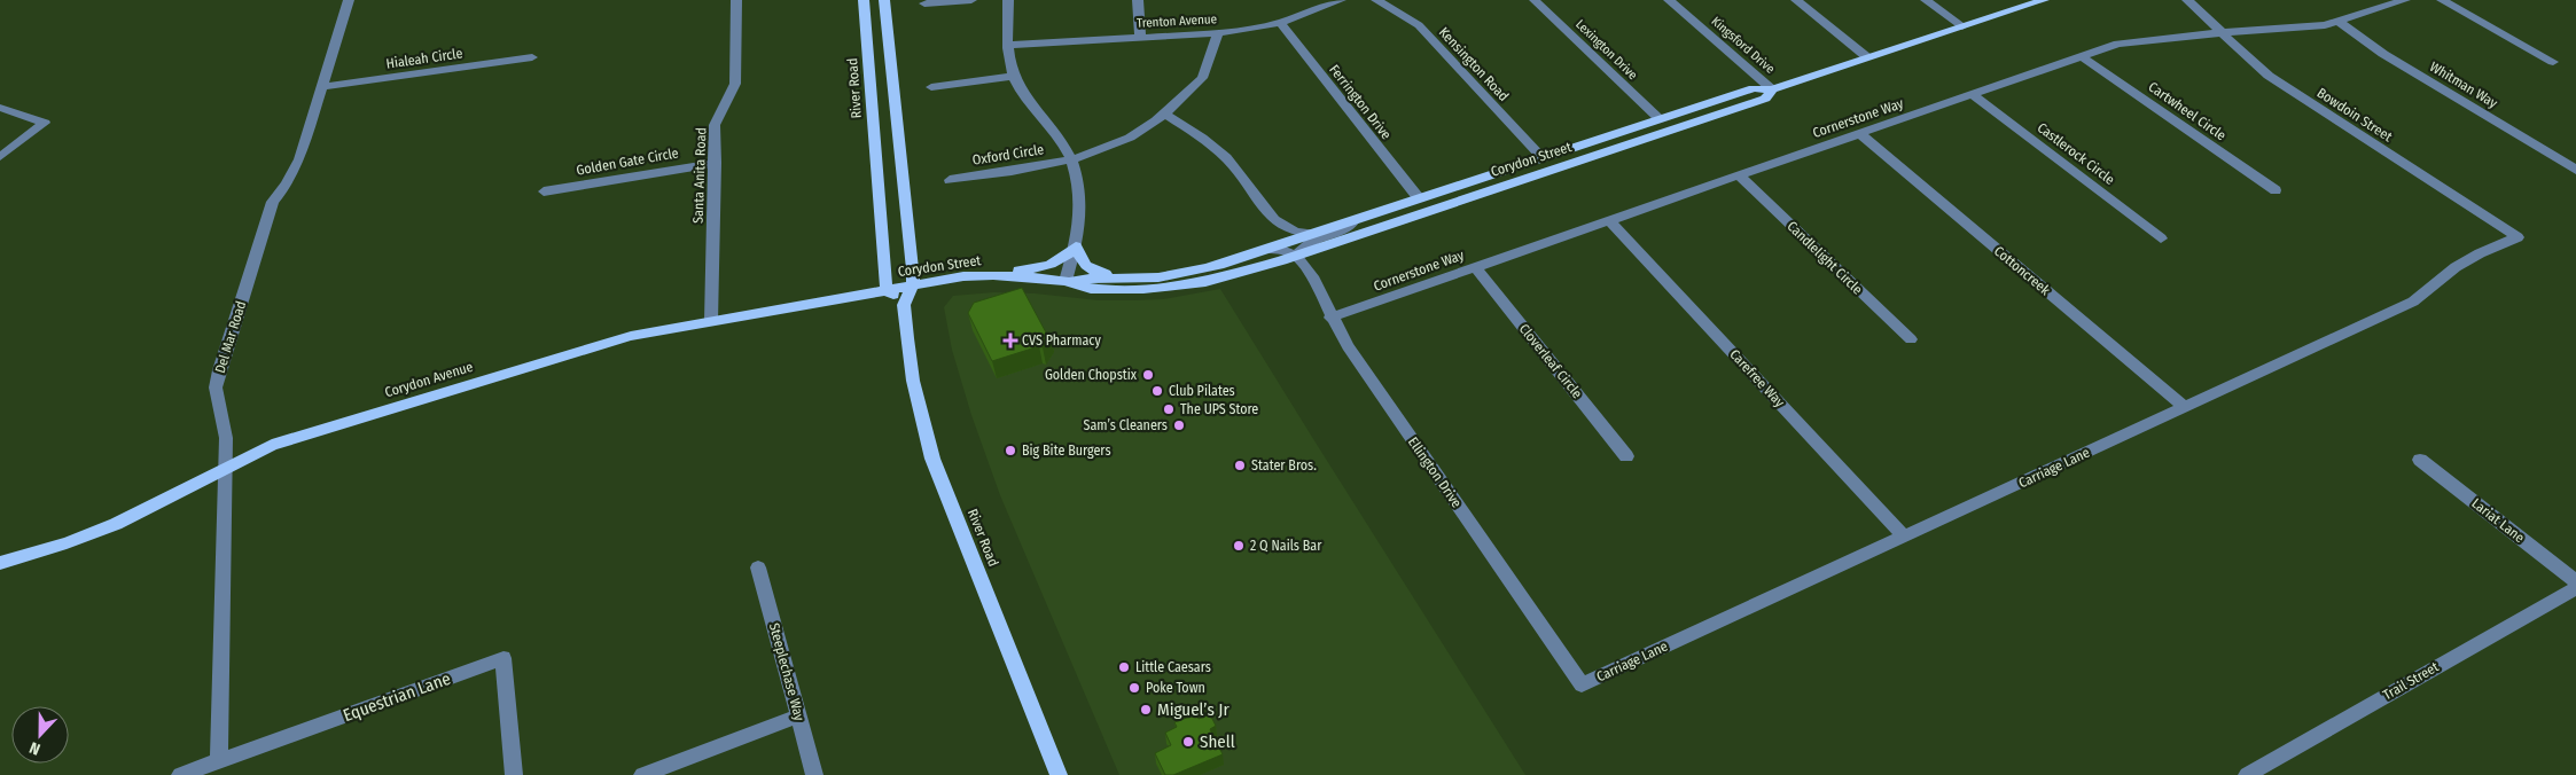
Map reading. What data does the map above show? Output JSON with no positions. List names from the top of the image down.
{
  "streets": {
    "main road": ["River Road", "Corydon Street", "Corydon Avenue"],
    "street": [
      "Trenton Avenue",
      "Kingsford Drive",
      "Lexington Drive",
      "Hialeah Circle",
      "Kensington Road",
      "Whitman Way",
      "Ferrington Drive",
      "Cartwheel Circle",
      "Bowdoin Street",
      "Cornerstone Way",
      "Castlerock Circle",
      "Oxford Circle",
      "Golden Gate Circle",
      "Santa Anita Road",
      "Candlelight Circle",
      "Cottoncreek",
      "Del Mar Road",
      "Cloverleaf Circle",
      "Carefree Way",
      "Carriage Lane",
      "Ellington Drive",
      "Lariat Lane",
      "Steeplechase Way",
      "Trail Street",
      "Equestrian Lane"
    ]
  },
  "crossings": [
    ["Trenton Avenue", "Ferrington Drive"],
    ["Trenton Avenue", "Oxford Circle"],
    ["Kingsford Drive", "Corydon Street"],
    ["Lexington Drive", "Corydon Street"],
    ["Hialeah Circle", "Del Mar Road"],
    ["Kensington Road", "Corydon Street"],
    ["Whitman Way", "Cornerstone Way"],
    ["River Road", "Corydon Street"],
    ["River Road", "Corydon Avenue"],
    ["Ferrington Drive", "Corydon Street"],
    ["Cartwheel Circle", "Cornerstone Way"],
    ["Bowdoin Street", "Cornerstone Way"],
    ["Bowdoin Street", "Carriage Lane"],
    ["Cornerstone Way", "Castlerock Circle"],
    ["Cornerstone Way", "Candlelight Circle"],
    ["Cornerstone Way", "Cottoncreek"],
    ["Cornerstone Way", "Cloverleaf Circle"],
    ["Cornerstone Way", "Carefree Way"],
    ["Cornerstone Way", "Ellington Drive"],
    ["Corydon Street", "Corydon Avenue"],
    ["Corydon Street", "Ellington Drive"],
    ["Golden Gate Circle", "Santa Anita Road"],
    ["Santa Anita Road", "Corydon Avenue"],
    ["Cottoncreek", "Carriage Lane"],
    ["Del Mar Road", "Corydon Avenue"],
    ["Del Mar Road", "Equestrian Lane"],
    ["Carefree Way", "Carriage Lane"],
    ["Carriage Lane", "Ellington Drive"]
  ],
  "places": {
    "health": ["CVS Pharmacy"],
    "other": [
      "Golden Chopstix",
      "Club Pilates",
      "The UPS Store",
      "Sam’s Cleaners",
      "Big Bite Burgers",
      "Stater Bros.",
      "2 Q Nails Bar",
      "Little Caesars",
      "Poke Town",
      "Miguel’s Jr",
      "Shell"
    ]
  },
  "north": "bottom"
}
